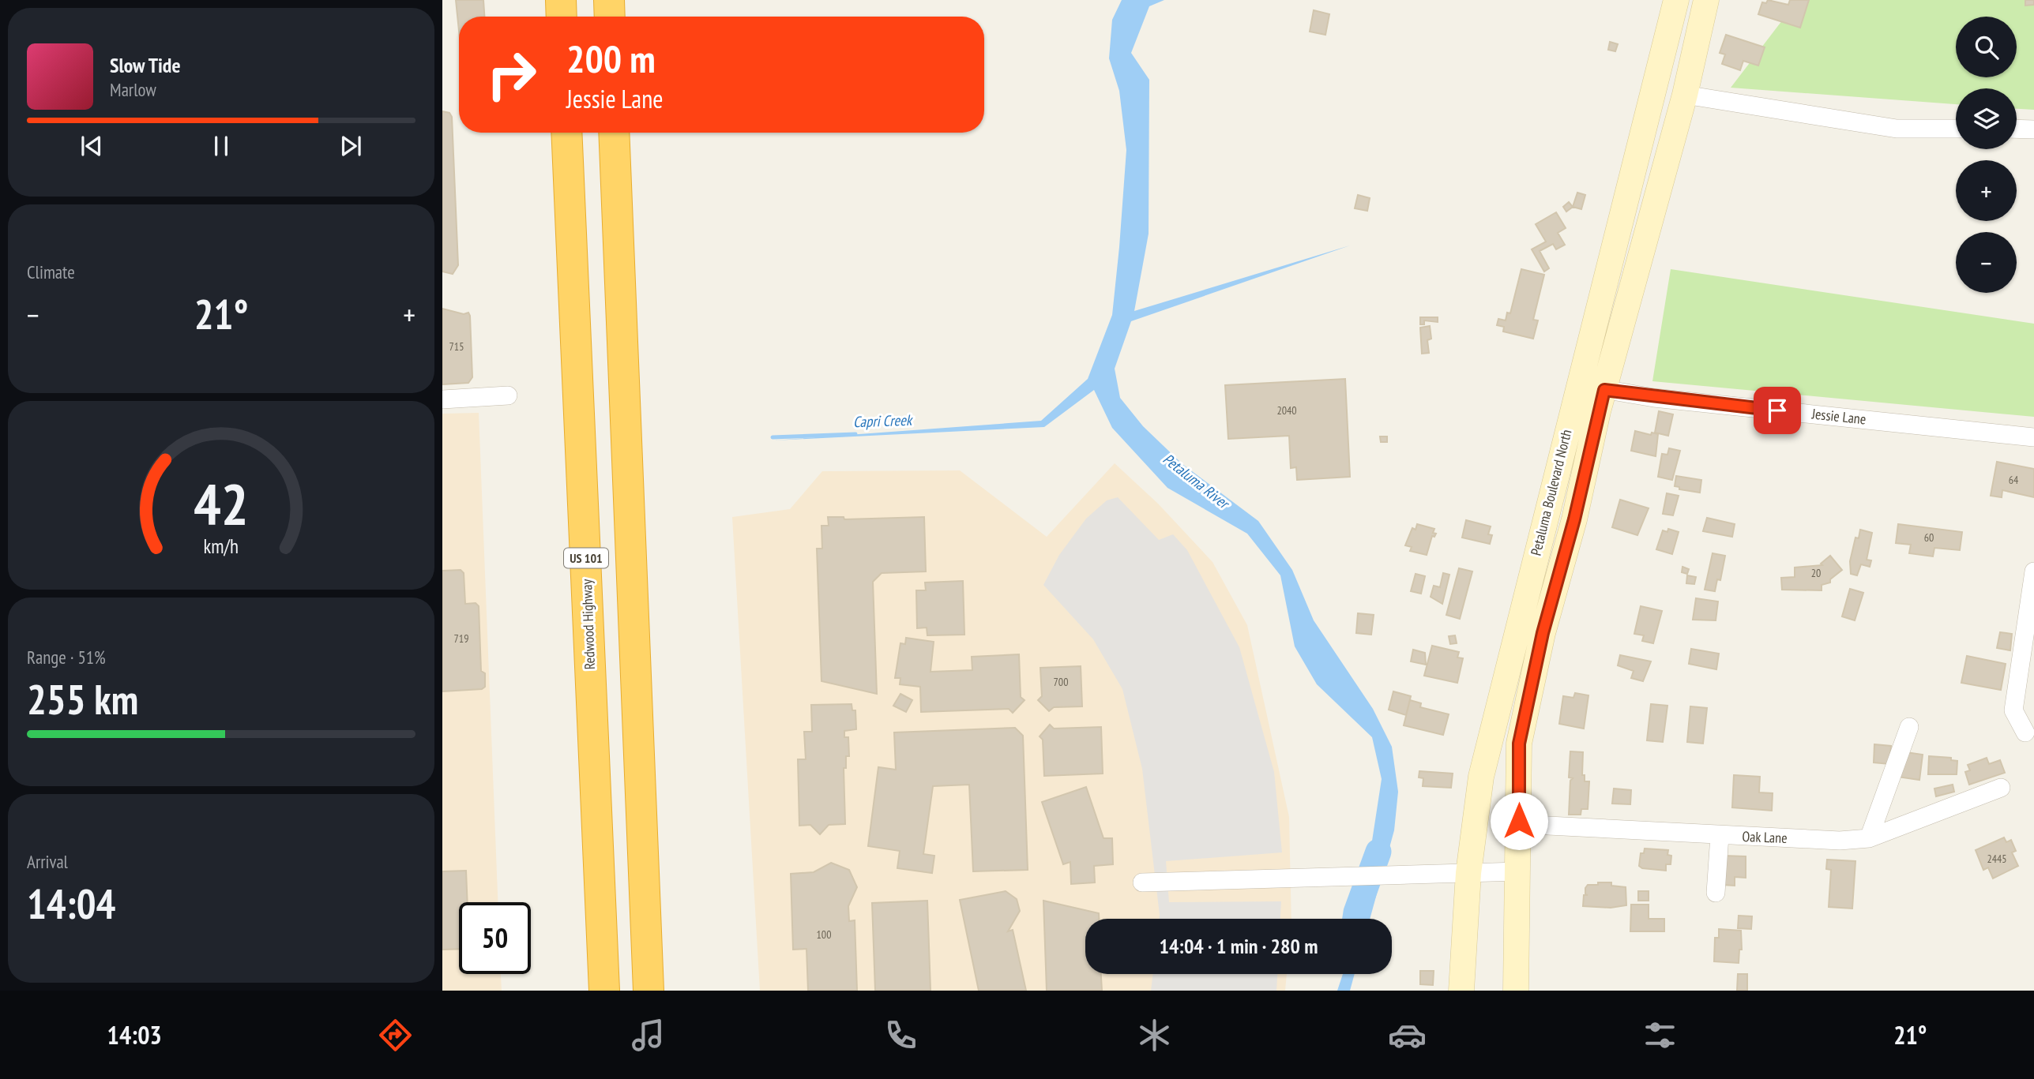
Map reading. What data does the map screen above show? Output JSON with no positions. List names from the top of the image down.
{
  "streets": {
    "highway": ["US 101", "Redwood Highway"],
    "main road": ["Petaluma Boulevard North"],
    "street": ["Jessie Lane", "Oak Lane"]
  },
  "crossings": [
    ["Jessie Lane", "Petaluma Boulevard North"],
    ["Petaluma Boulevard North", "Oak Lane"]
  ],
  "water": ["Capri Creek", "Petaluma River"],
  "house_numbers": [
    "715",
    "2040",
    "64",
    "60",
    "20",
    "719",
    "700",
    "2445",
    "100"
  ],
  "page": {
    "map_buttons": ["+", "−"],
    "turn": ["200 m", "Jessie Lane"],
    "song": ["Slow Tide", "Marlow"],
    "tile": [
      "Climate",
      ["Range · 51%", "255 km"],
      ["Arrival", "14:04"]
    ],
    "heat": ["−", "21°", "+"],
    "limit": "50",
    "trip": "14:04 · 1 min · 280 m",
    "tabs": ["14:03", "21°"],
    "gauge": ["42", "km/h"]
  }
}
